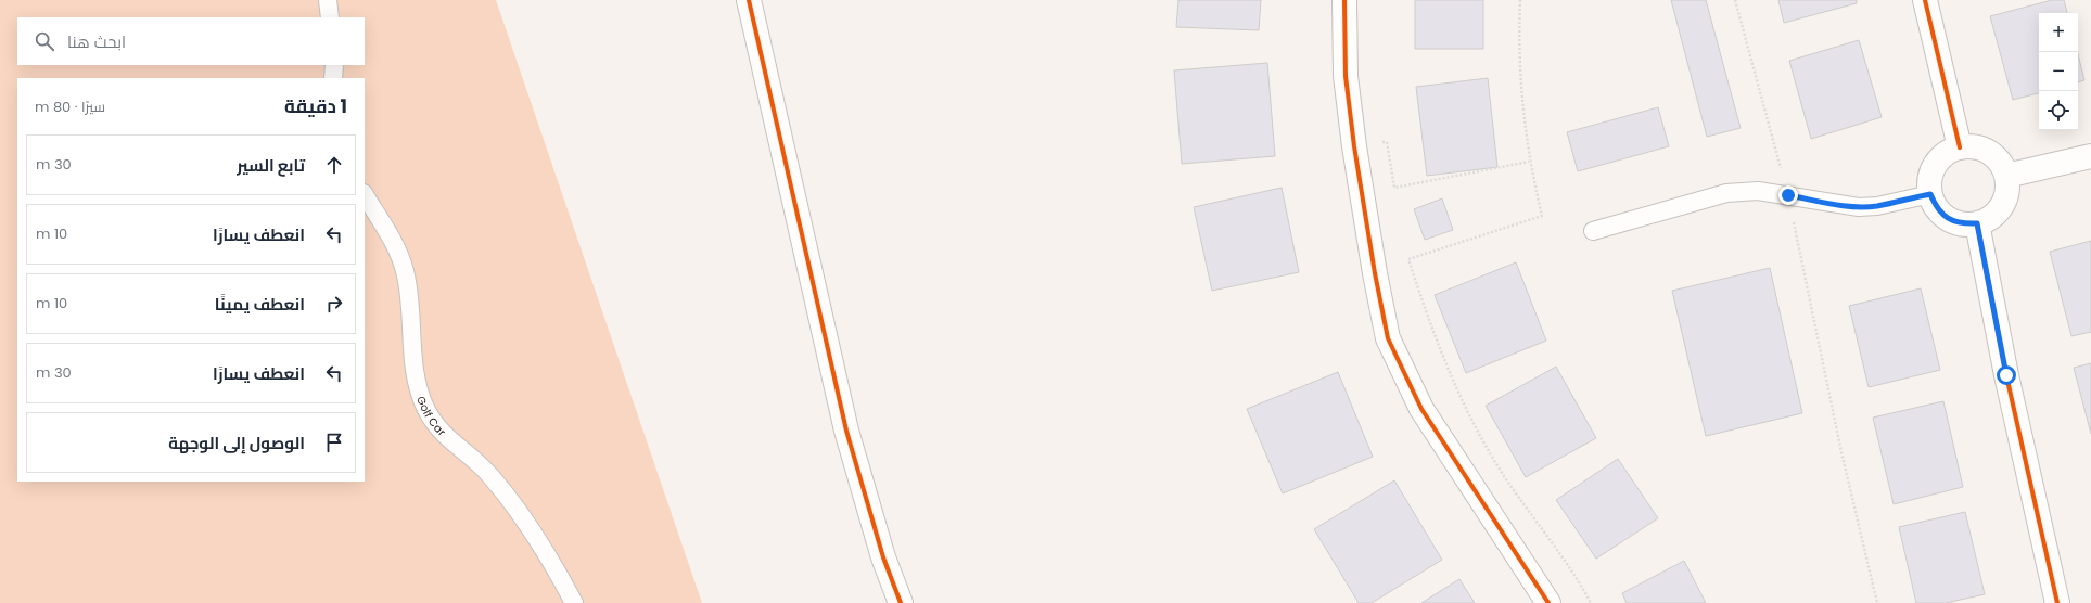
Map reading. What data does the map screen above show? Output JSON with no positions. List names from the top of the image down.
{
  "streets": {
    "lane": ["Golf Car"]
  },
  "page": {
    "map_buttons": ["+", "−"],
    "search": "ابحث هنا",
    "heading": ["1 دقيقة", "سيرًا · 80 m"],
    "list": [
      ["تابع السير", "30 m"],
      ["انعطف يسارًا", "10 m"],
      ["انعطف يمينًا", "10 m"],
      ["انعطف يسارًا", "30 m"],
      "الوصول إلى الوجهة"
    ]
  }
}
